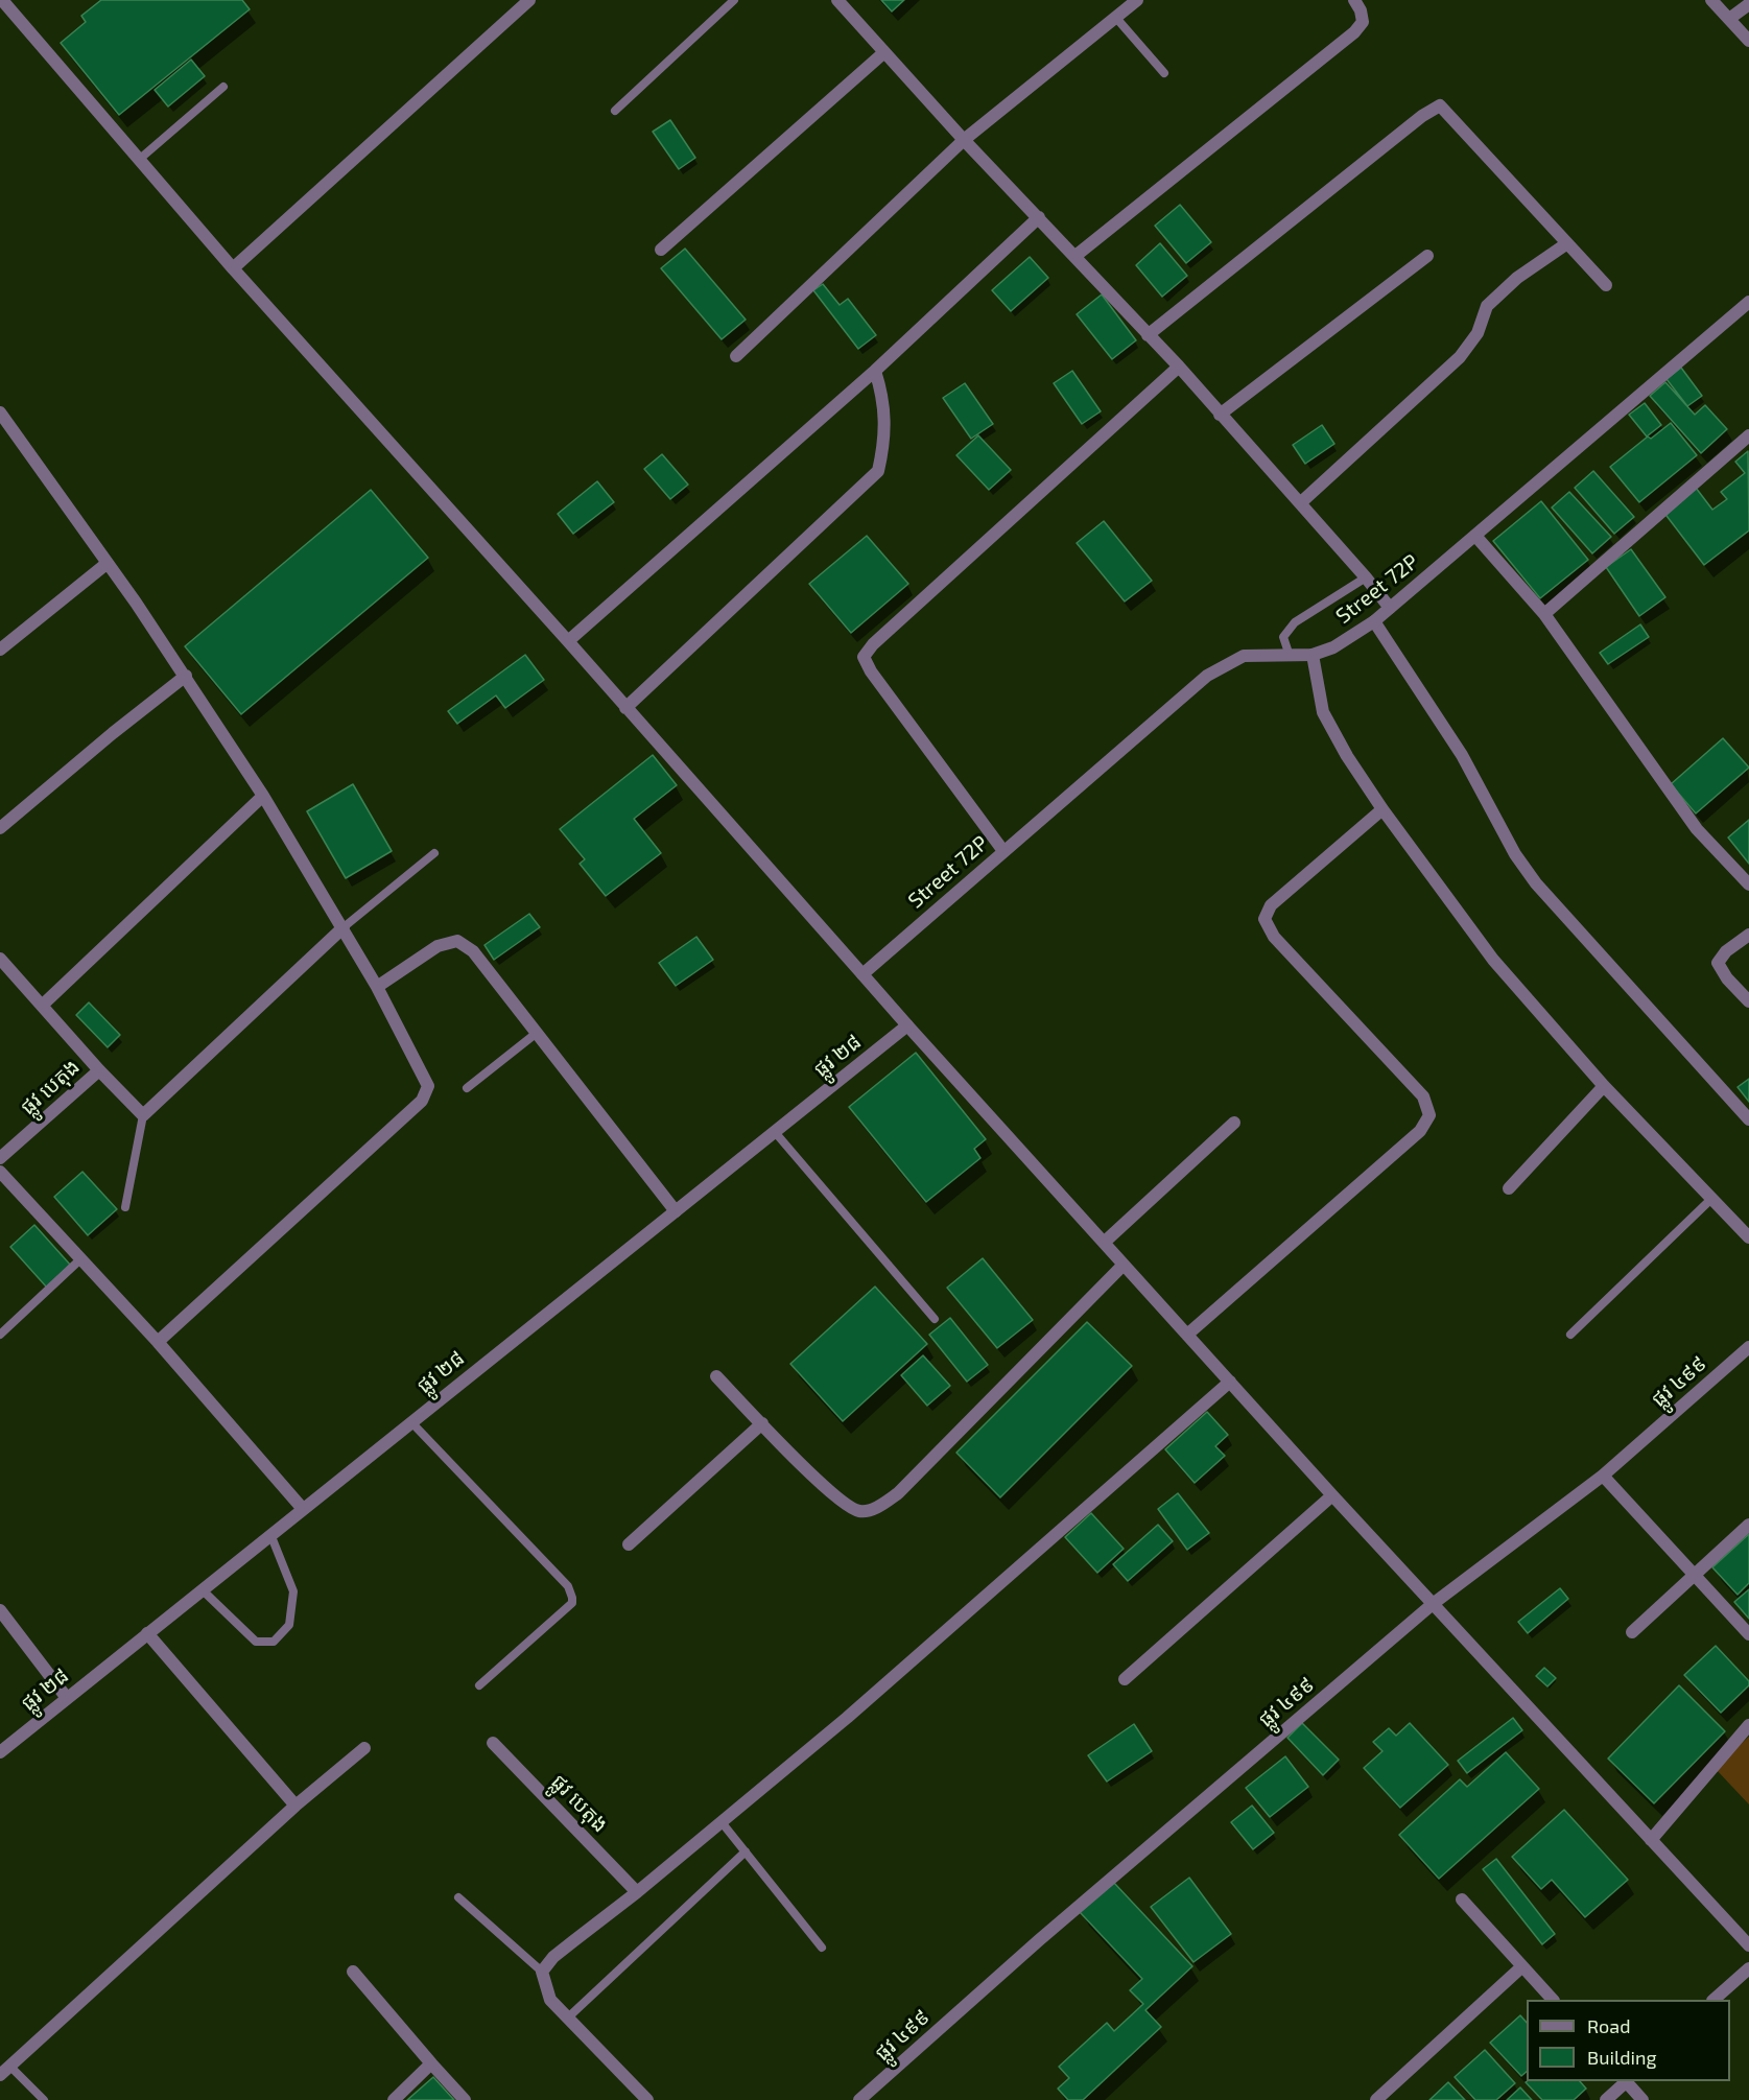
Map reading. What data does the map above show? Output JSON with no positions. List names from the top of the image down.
{
  "streets": {
    "street": [
      "Street 72P",
      "ផ្លូវ ២៨",
      "ផ្លូវ បេតុង",
      "ផ្លូវ ៤៩៩"
    ]
  },
  "legend": ["Road", "Building"]
}
